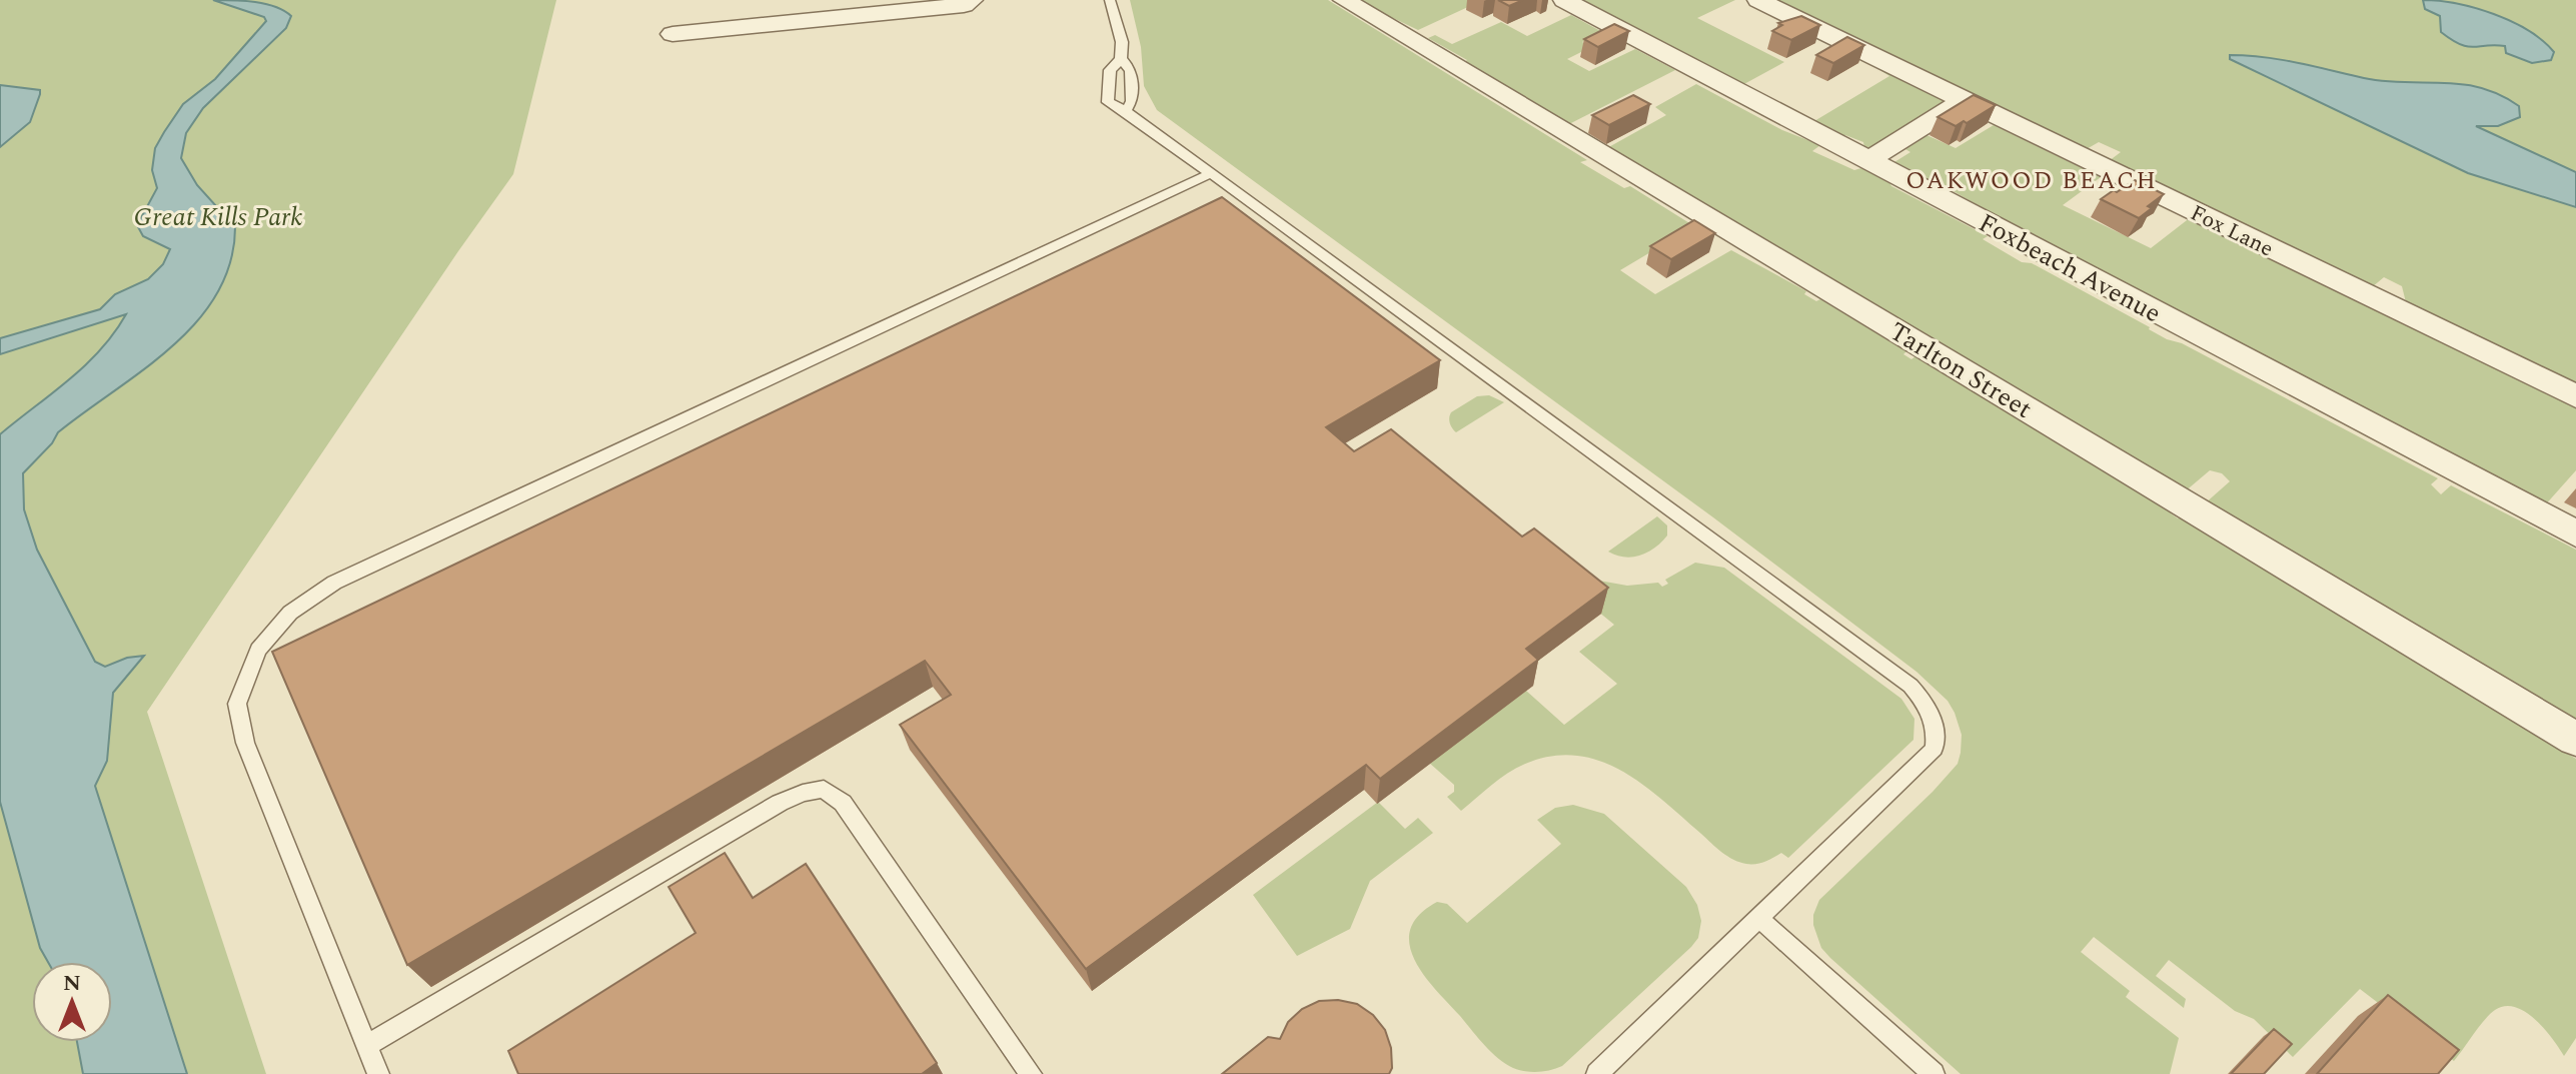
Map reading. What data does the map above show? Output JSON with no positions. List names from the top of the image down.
{
  "streets": {
    "street": ["Fox Lane", "Foxbeach Avenue", "Tarlton Street"]
  },
  "districts": ["OAKWOOD BEACH"],
  "parks": ["Great Kills Park"],
  "north": "top"
}
